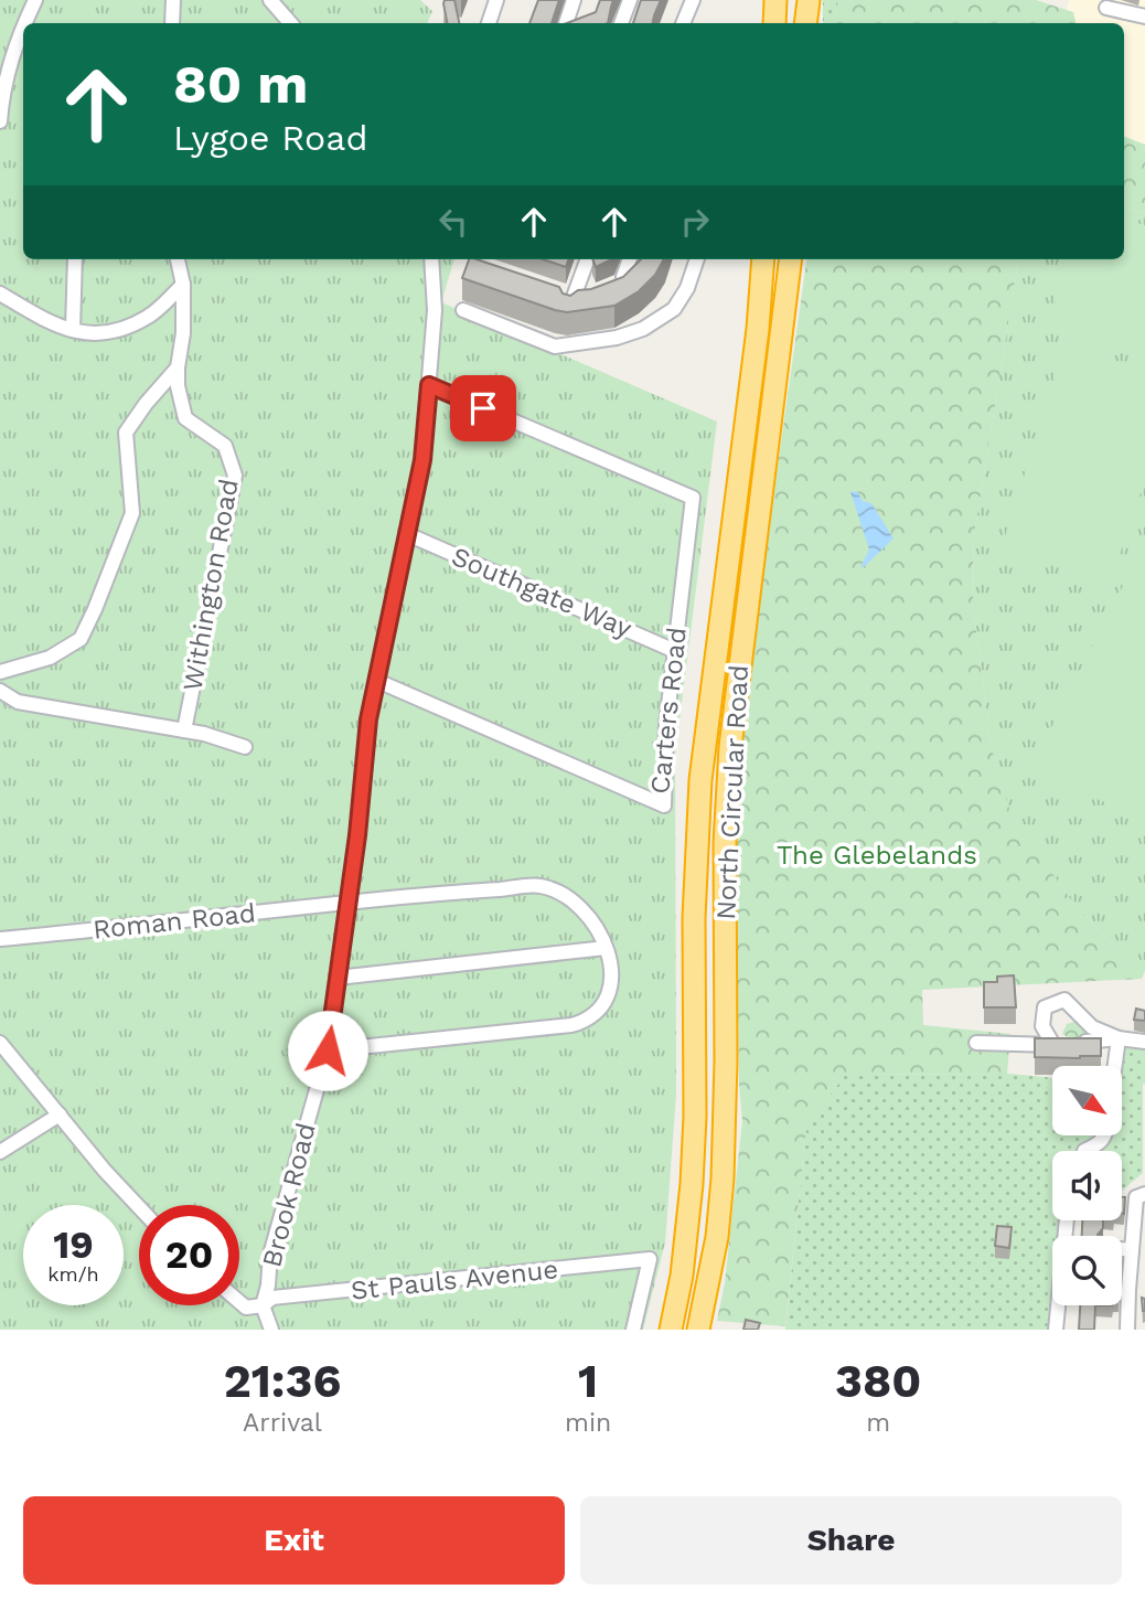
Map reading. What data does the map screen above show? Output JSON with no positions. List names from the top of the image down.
{
  "streets": {
    "highway": ["North Circular Road"],
    "street": [
      "Withington Road",
      "Southgate Way",
      "Carters Road",
      "Roman Road",
      "Brook Road",
      "St Pauls Avenue"
    ]
  },
  "crossings": [
    ["Southgate Way", "Carters Road"],
    ["Southgate Way", "Brook Road"],
    ["Carters Road", "Brook Road"],
    ["Roman Road", "Brook Road"],
    ["Brook Road", "St Pauls Avenue"]
  ],
  "parks": ["The Glebelands"],
  "north": "bottom right",
  "page": {
    "turn": ["80 m", "Lygoe Road"],
    "speed": "19 km/h",
    "limit": "20",
    "eta": [
      "21:36",
      "Arrival",
      "1",
      "min",
      "380",
      "m"
    ],
    "buttons": ["Exit", "Share"]
  }
}
